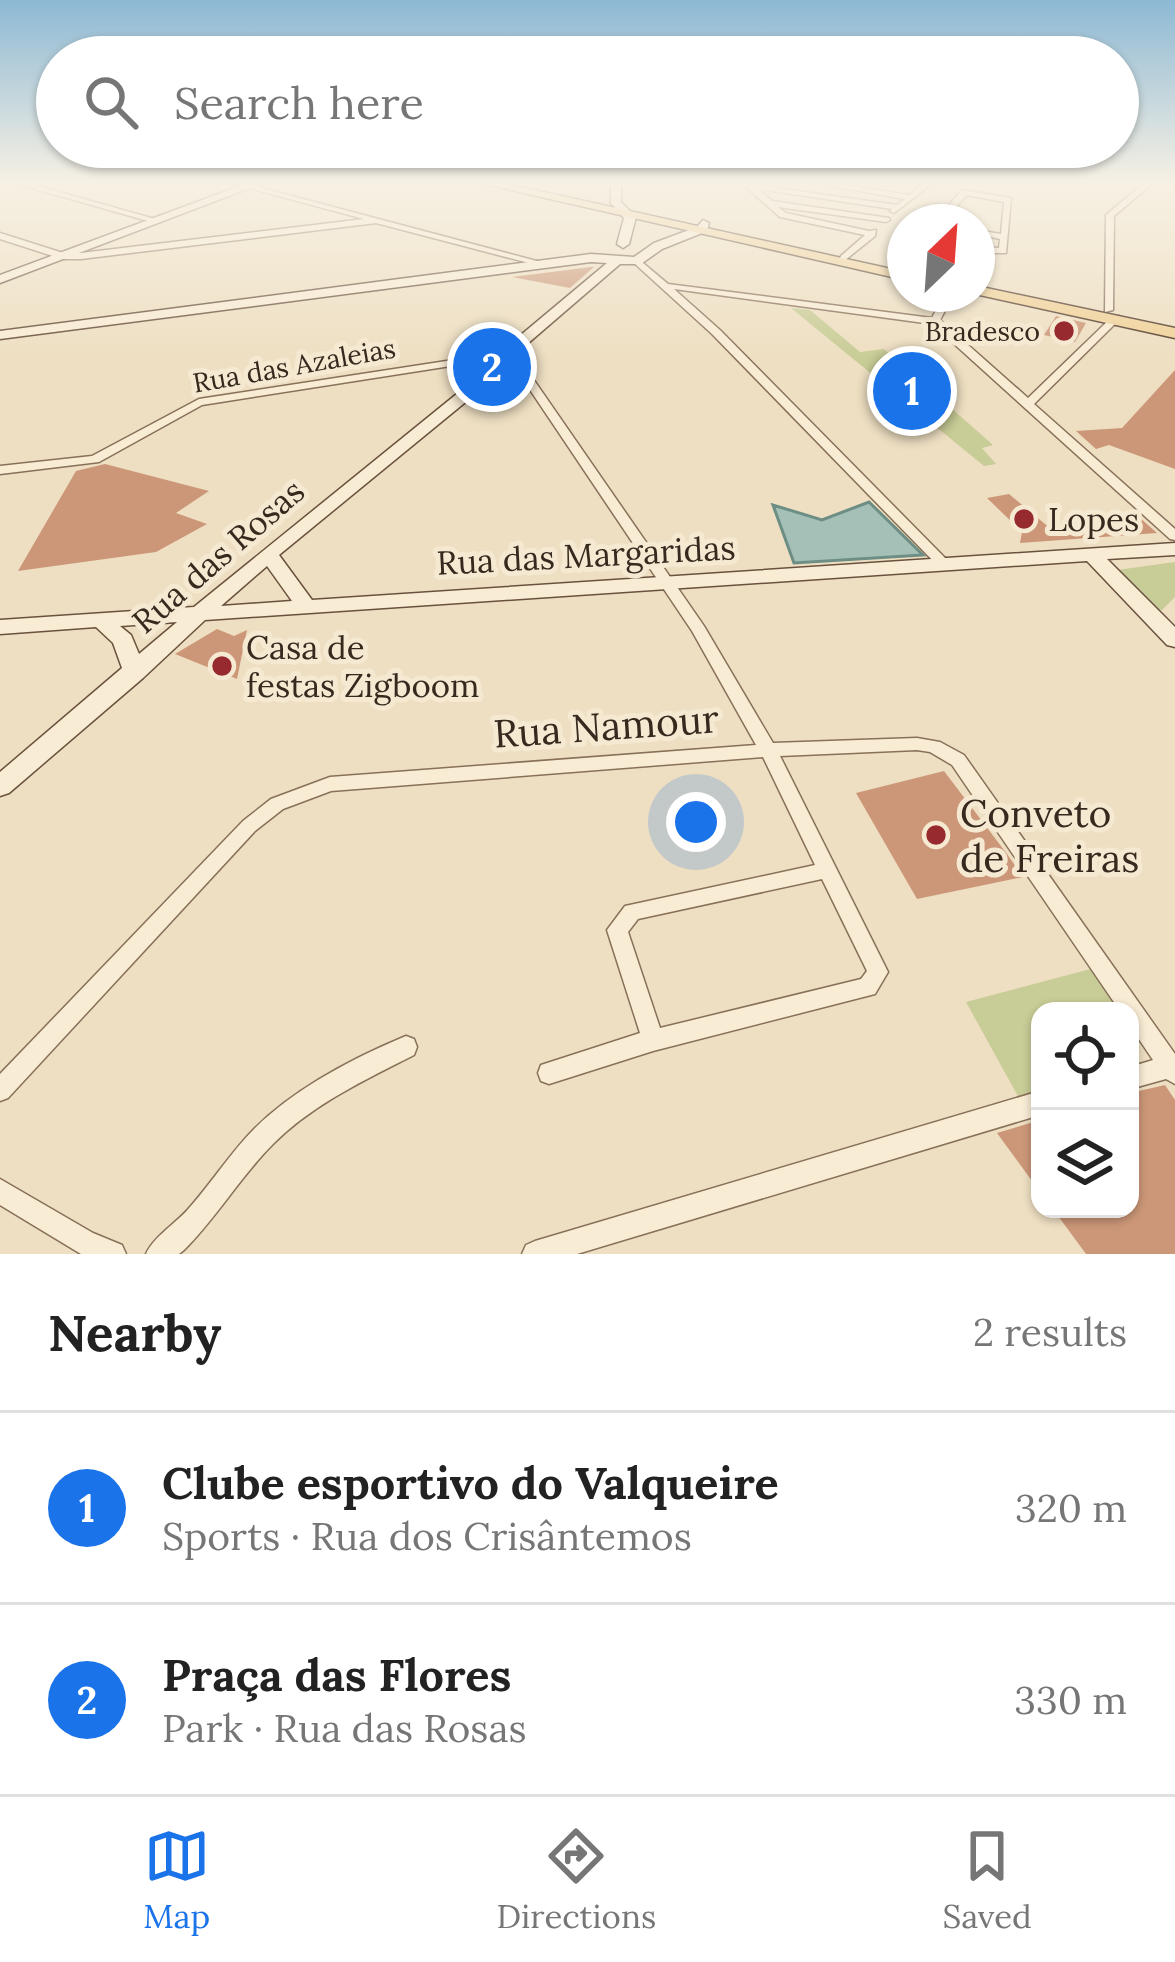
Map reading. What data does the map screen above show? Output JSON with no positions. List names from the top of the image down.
{
  "streets": {
    "street": [
      "Rua das Azaleias",
      "Rua das Margaridas",
      "Rua das Rosas",
      "Rua Namour"
    ]
  },
  "crossings": [
    ["Rua das Margaridas", "Rua das Rosas"]
  ],
  "places": [
    "Bradesco",
    "Lopes",
    "Casa de festas Zigboom",
    "Conveto de Freiras"
  ],
  "north": "top right",
  "page": {
    "search": "Search here",
    "pins": ["2", "1"],
    "heading": ["Nearby", "2 results"],
    "list": [
      {
        "mark": "1",
        "name": "Clube esportivo do Valqueire",
        "note": "Sports · Rua dos Crisântemos",
        "value": "320 m"
      },
      {
        "mark": "2",
        "name": "Praça das Flores",
        "note": "Park · Rua das Rosas",
        "value": "330 m"
      }
    ],
    "nav": ["Map", "Directions", "Saved"]
  }
}
